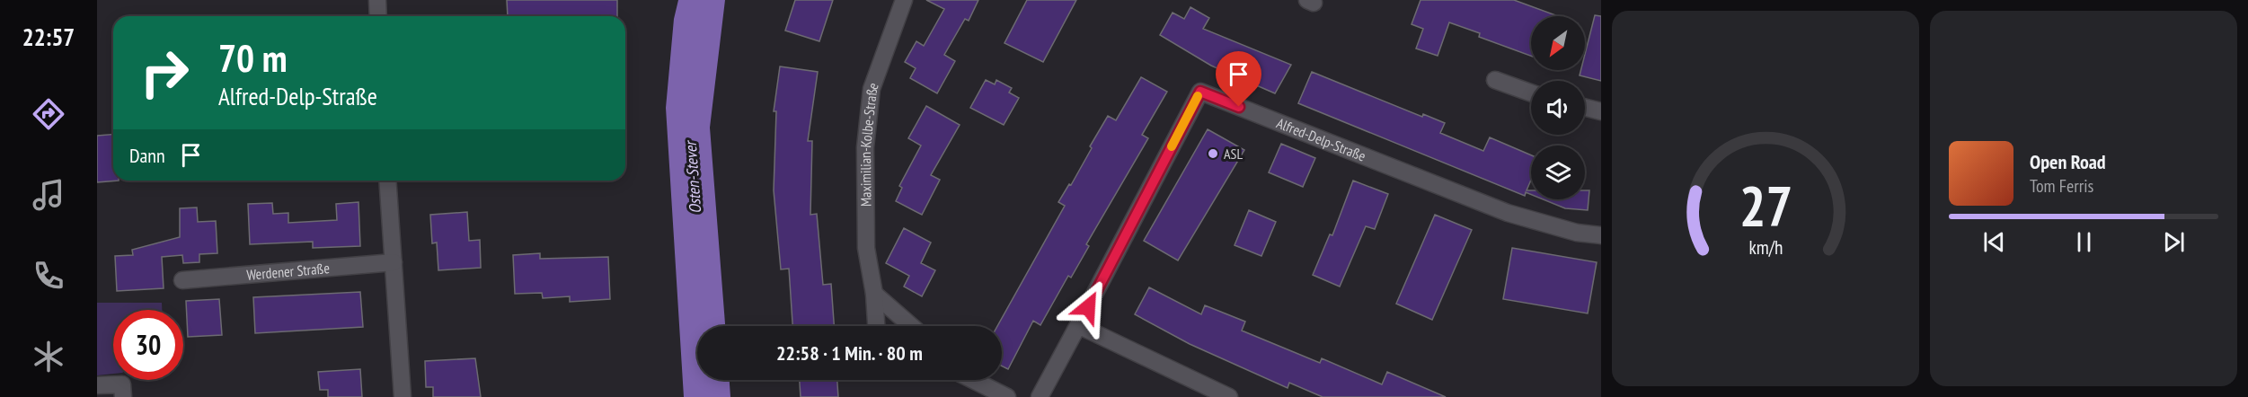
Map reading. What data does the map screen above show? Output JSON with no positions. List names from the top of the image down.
{
  "streets": {
    "street": ["Alfred-Delp-Straße", "Maximilian-Kolbe-Straße", "Werdener Straße"]
  },
  "water": ["Osten-Stever"],
  "places": ["ASL"],
  "north": "bottom left",
  "page": {
    "tabs": "22:57",
    "turn": ["70 m", "Alfred-Delp-Straße"],
    "then": "Dann",
    "song": ["Open Road", "Tom Ferris"],
    "limit": "30",
    "trip": "22:58 · 1 Min. · 80 m",
    "gauge": ["27", "km/h"]
  }
}
